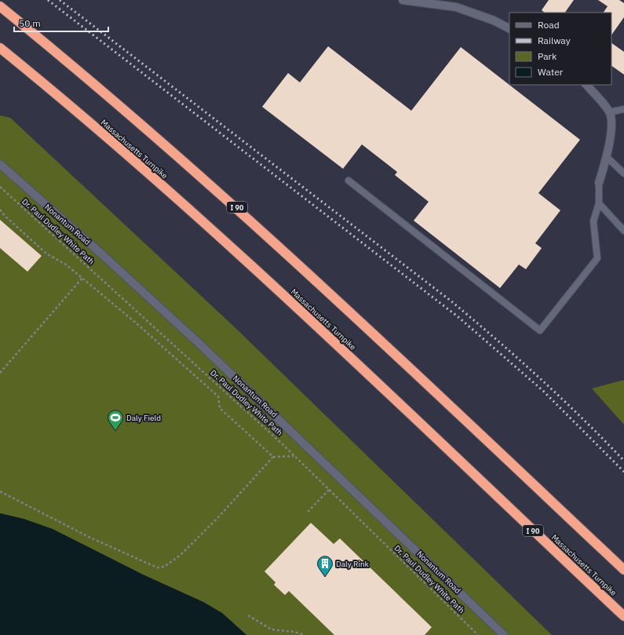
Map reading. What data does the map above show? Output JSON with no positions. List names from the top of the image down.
{
  "streets": {
    "highway": ["Massachusetts Turnpike", "I 90"],
    "main road": ["Nonantum Road"],
    "path": ["Dr. Paul Dudley White Path"]
  },
  "places": {
    "sports": ["Daly Field"],
    "building": ["Daly Rink"]
  },
  "legend": [
    "Road",
    "Railway",
    "Park",
    "Water"
  ],
  "scale_bar": "50 m"
}
